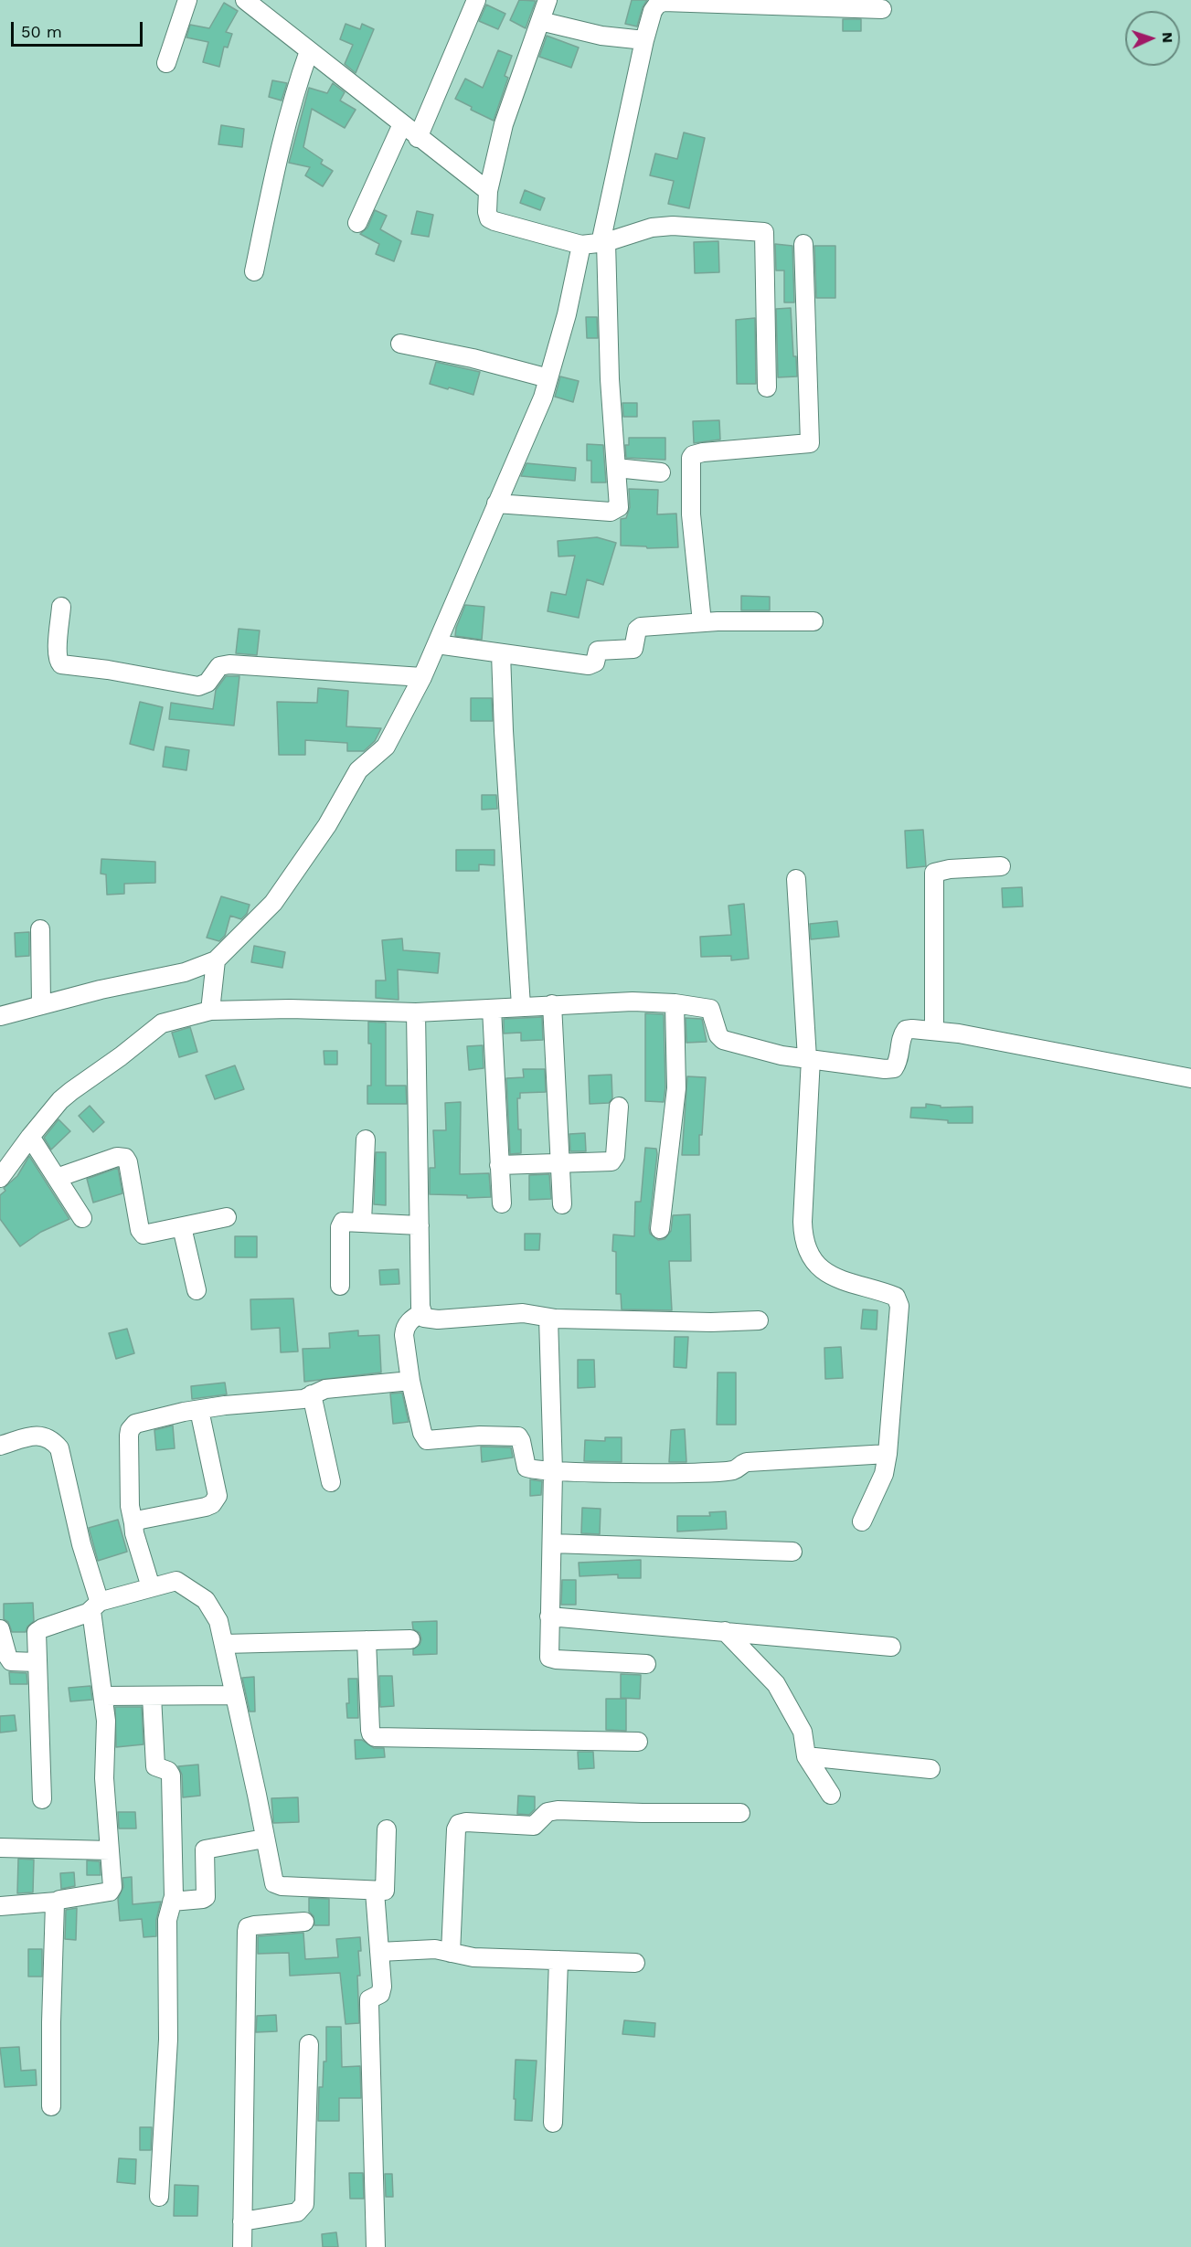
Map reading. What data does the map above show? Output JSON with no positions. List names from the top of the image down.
{
  "scale_bar": "50 m",
  "north": "right"
}
